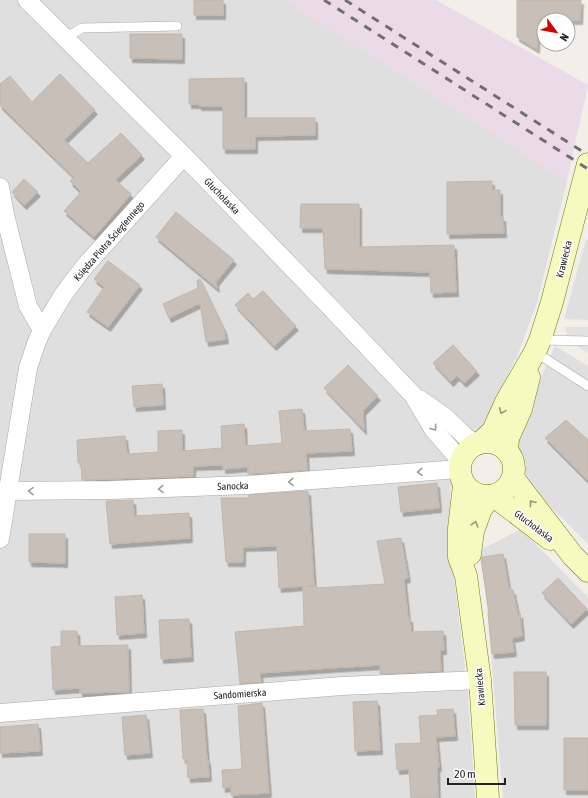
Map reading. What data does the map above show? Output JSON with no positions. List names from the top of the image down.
{
  "streets": {
    "street": [
      "Głuchołaska",
      "Księdza Piotra Ściegiennego",
      "Krawiecka",
      "Sanocka",
      "Sandomierska"
    ]
  },
  "crossings": [
    ["Głuchołaska", "Księdza Piotra Ściegiennego"],
    ["Głuchołaska", "Krawiecka"],
    ["Głuchołaska", "Sanocka"],
    ["Księdza Piotra Ściegiennego", "Sanocka"],
    ["Krawiecka", "Sanocka"],
    ["Krawiecka", "Sandomierska"]
  ],
  "one_way": ["Sanocka"],
  "scale_bar": "20 m",
  "north": "bottom right"
}
